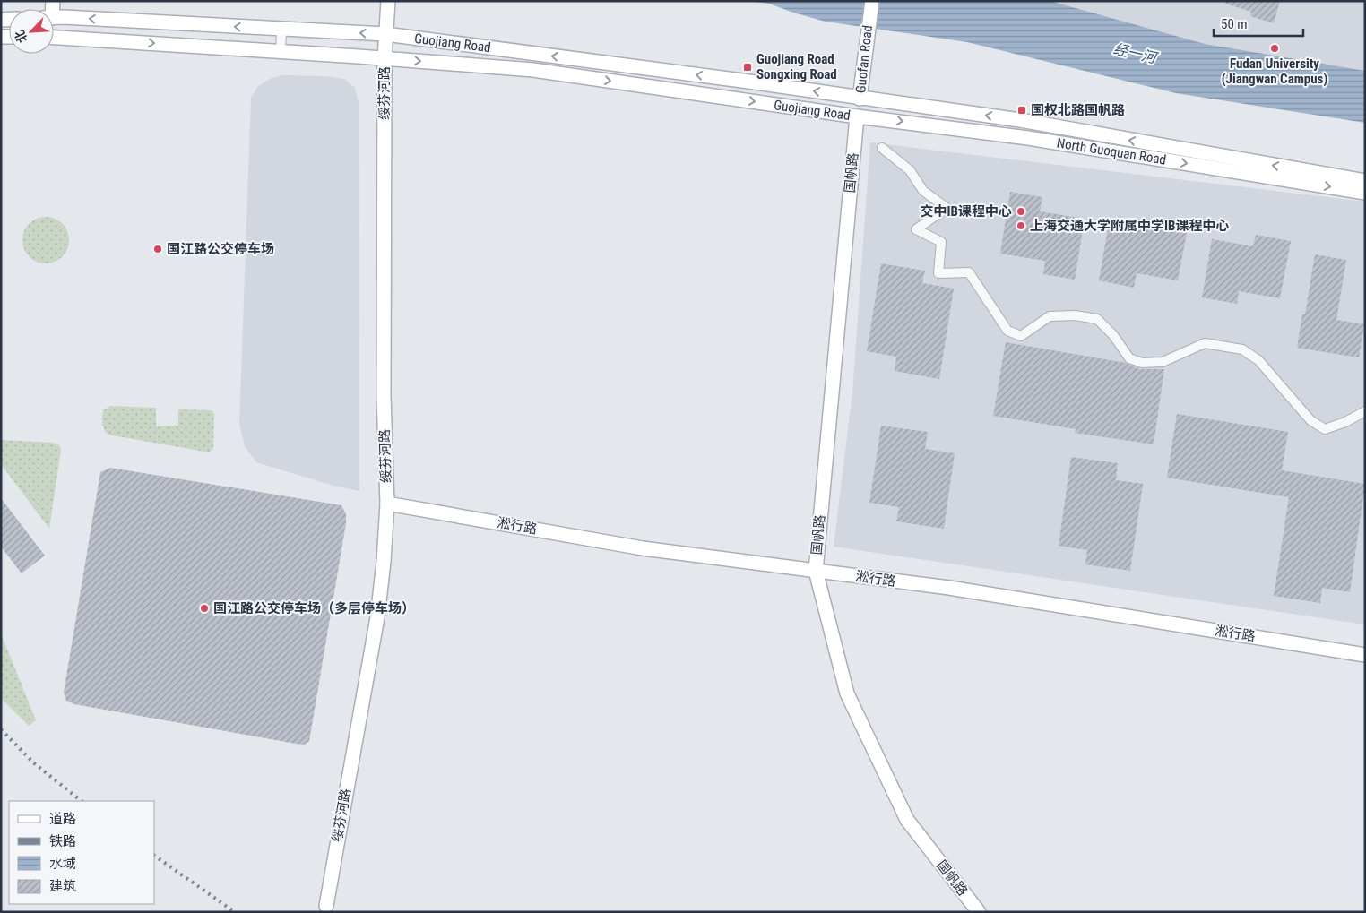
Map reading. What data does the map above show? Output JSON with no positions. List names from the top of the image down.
{
  "streets": {
    "street": [
      "Guojiang Road",
      "Guofan Road",
      "绥芬河路",
      "North Guoquan Road",
      "国帆路",
      "淞行路"
    ]
  },
  "crossings": [
    ["Guojiang Road", "Guofan Road"],
    ["Guojiang Road", "绥芬河路"],
    ["Guojiang Road", "North Guoquan Road"],
    ["Guojiang Road", "国帆路"],
    ["Guofan Road", "North Guoquan Road"],
    ["Guofan Road", "国帆路"],
    ["绥芬河路", "淞行路"],
    ["North Guoquan Road", "国帆路"],
    ["国帆路", "淞行路"]
  ],
  "water": ["经一河"],
  "places": {
    "other": [
      "Fudan University (Jiangwan Campus)",
      "交中IB课程中心",
      "上海交通大学附属中学IB课程中心",
      "国江路公交停车场",
      "国江路公交停车场（多层停车场）"
    ],
    "transit": ["Guojiang Road Songxing Road", "国权北路国帆路"]
  },
  "legend": [
    "道路",
    "铁路",
    "水域",
    "建筑"
  ],
  "scale_bar": "50 m",
  "north": "bottom left"
}
